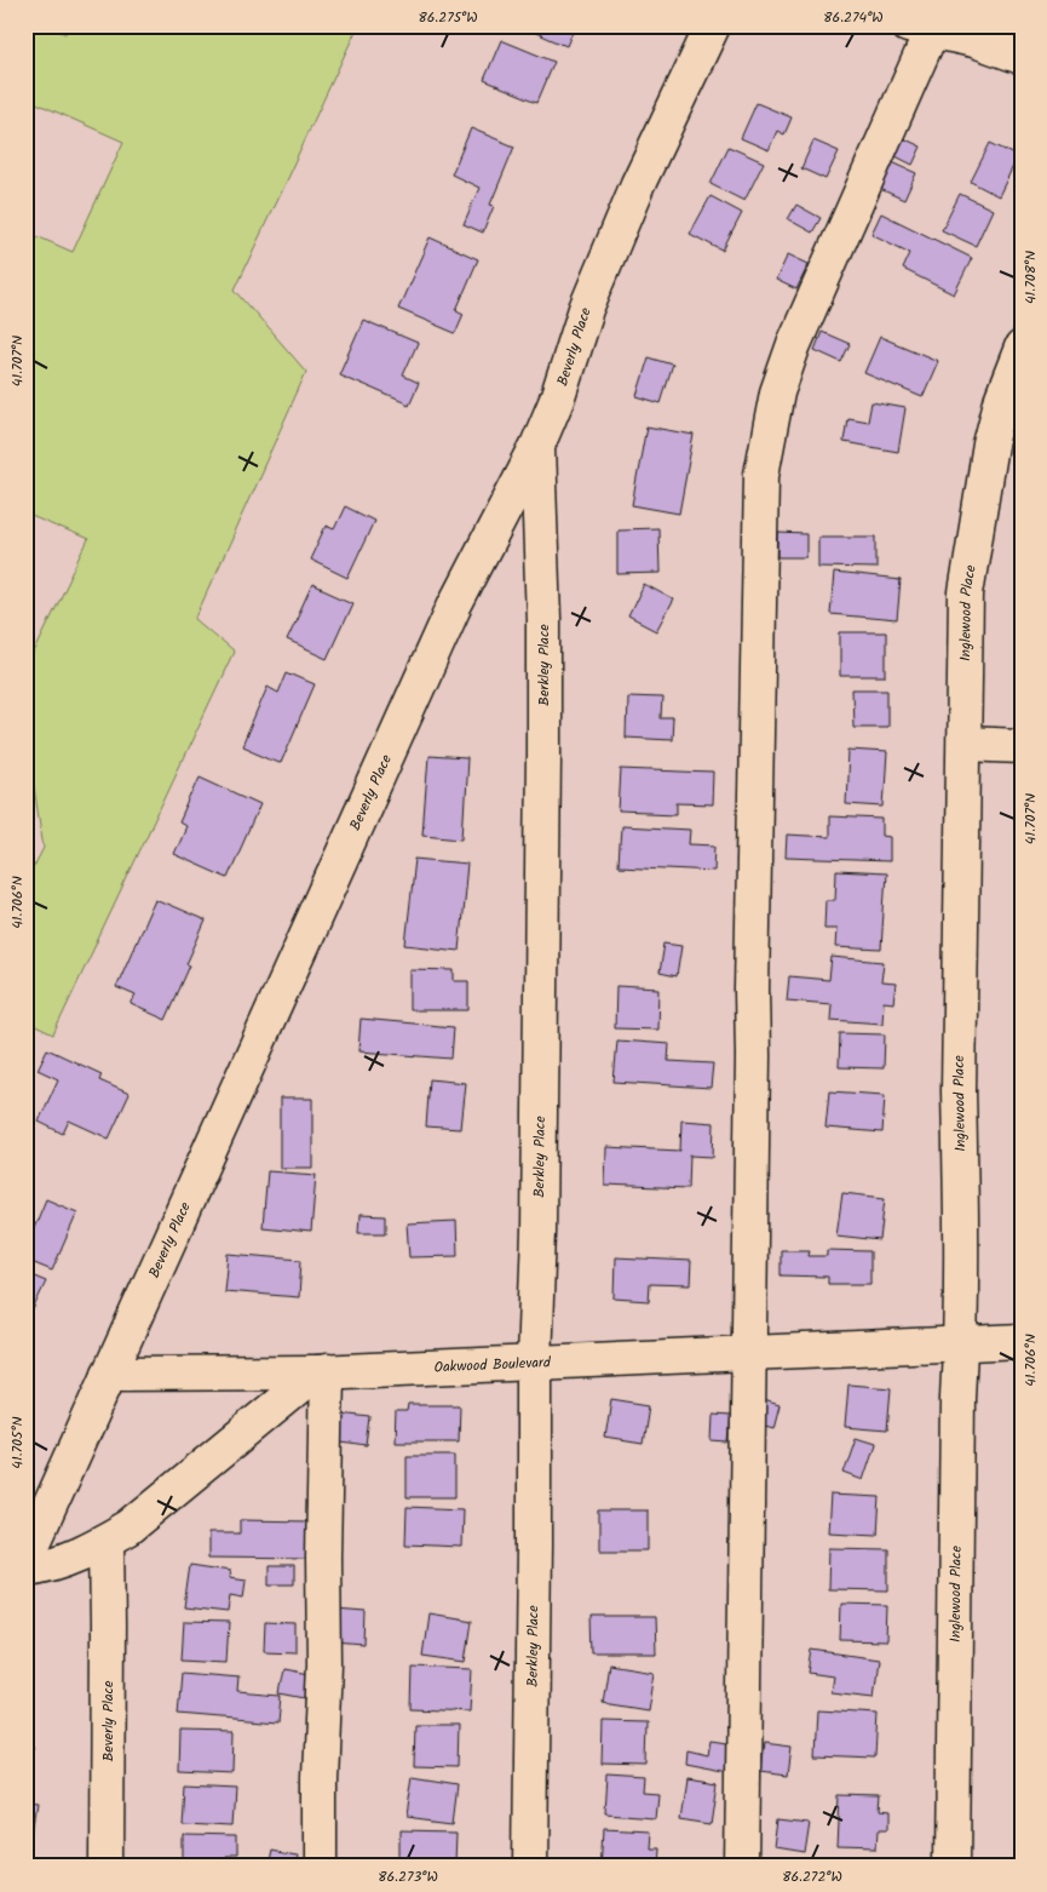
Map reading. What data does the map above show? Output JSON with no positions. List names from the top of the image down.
{
  "streets": {
    "street": [
      "Beverly Place",
      "Inglewood Place",
      "Berkley Place",
      "Oakwood Boulevard"
    ]
  },
  "crossings": [
    ["Beverly Place", "Berkley Place"],
    ["Inglewood Place", "Oakwood Boulevard"],
    ["Berkley Place", "Oakwood Boulevard"]
  ],
  "coordinates": [
    "86.275°W",
    "86.274°W",
    "41.708°N",
    "41.707°N",
    "41.706°N",
    "41.705°N",
    "86.273°W",
    "86.272°W"
  ]
}
